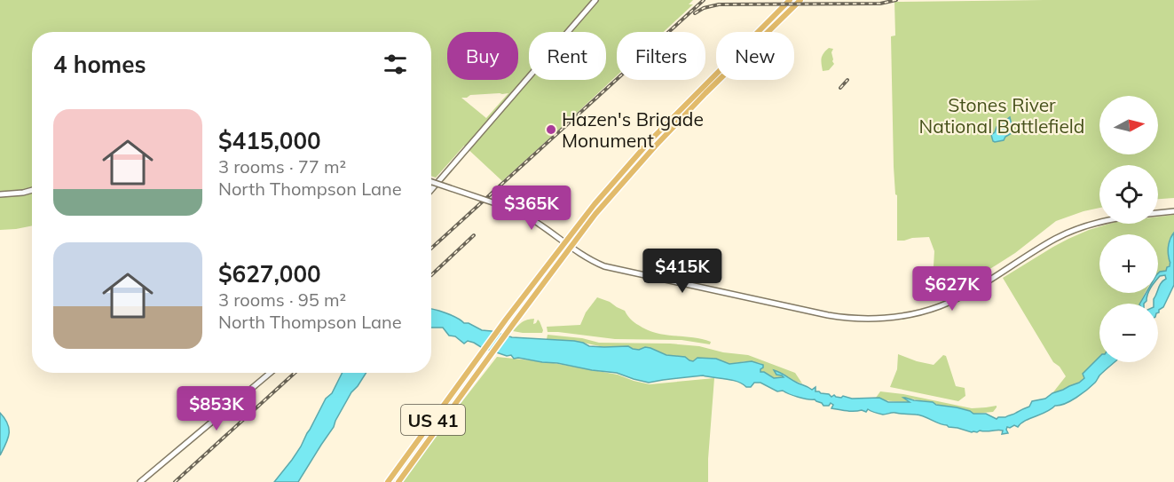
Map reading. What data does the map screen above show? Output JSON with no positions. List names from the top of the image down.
{
  "streets": {
    "main road": ["US 41"]
  },
  "parks": ["Stones River National Battlefield"],
  "places": ["Hazen's Brigade Monument"],
  "north": "right",
  "page": {
    "chip": [
      "Buy",
      "Rent",
      "Filters",
      "New"
    ],
    "heading": "4 homes",
    "map_buttons": ["+", "−"],
    "list": [
      {
        "name": "$415,000",
        "note": "3 rooms · 77 m² · North Thompson Lane"
      },
      {
        "name": "$627,000",
        "note": "3 rooms · 95 m² · North Thompson Lane"
      }
    ],
    "price": [
      "$365K",
      "$415K",
      "$627K",
      "$853K"
    ]
  }
}
